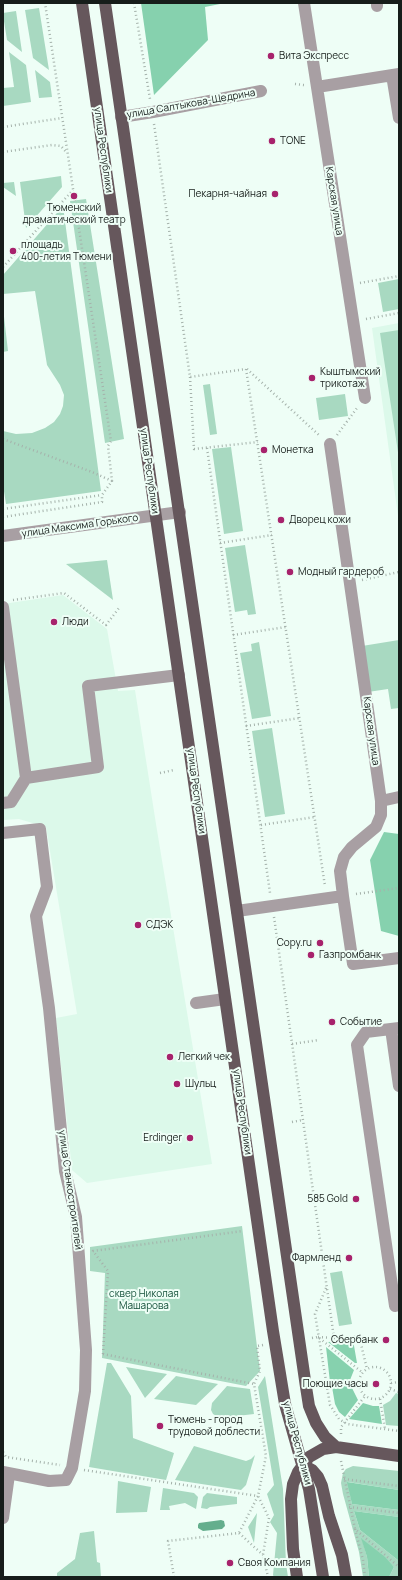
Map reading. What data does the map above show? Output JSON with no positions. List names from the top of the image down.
{
  "streets": {
    "main road": ["улица Республики"],
    "street": [
      "улица Салтыкова-Щедрина",
      "Карская улица",
      "улица Максима Горького",
      "улица Станкостроителей"
    ]
  },
  "crossings": [
    ["улица Республики", "улица Максима Горького"]
  ],
  "parks": ["сквер Николая Машарова"],
  "places": [
    "Вита Экспресс",
    "TONE",
    "Пекарня-чайная",
    "Тюменский драматический театр",
    "площадь 400-летия Тюмени",
    "Кыштымский трикотаж",
    "Монетка",
    "Дворец кожи",
    "Модный гардероб",
    "Люди",
    "СДЭК",
    "Copy.ru",
    "Газпромбанк",
    "Событие",
    "Легкий чек",
    "Шульц",
    "Erdinger",
    "585 Gold",
    "Фармленд",
    "Сбербанк",
    "Поющие часы",
    "Тюмень - город трудовой доблести",
    "Своя Компания"
  ]
}
